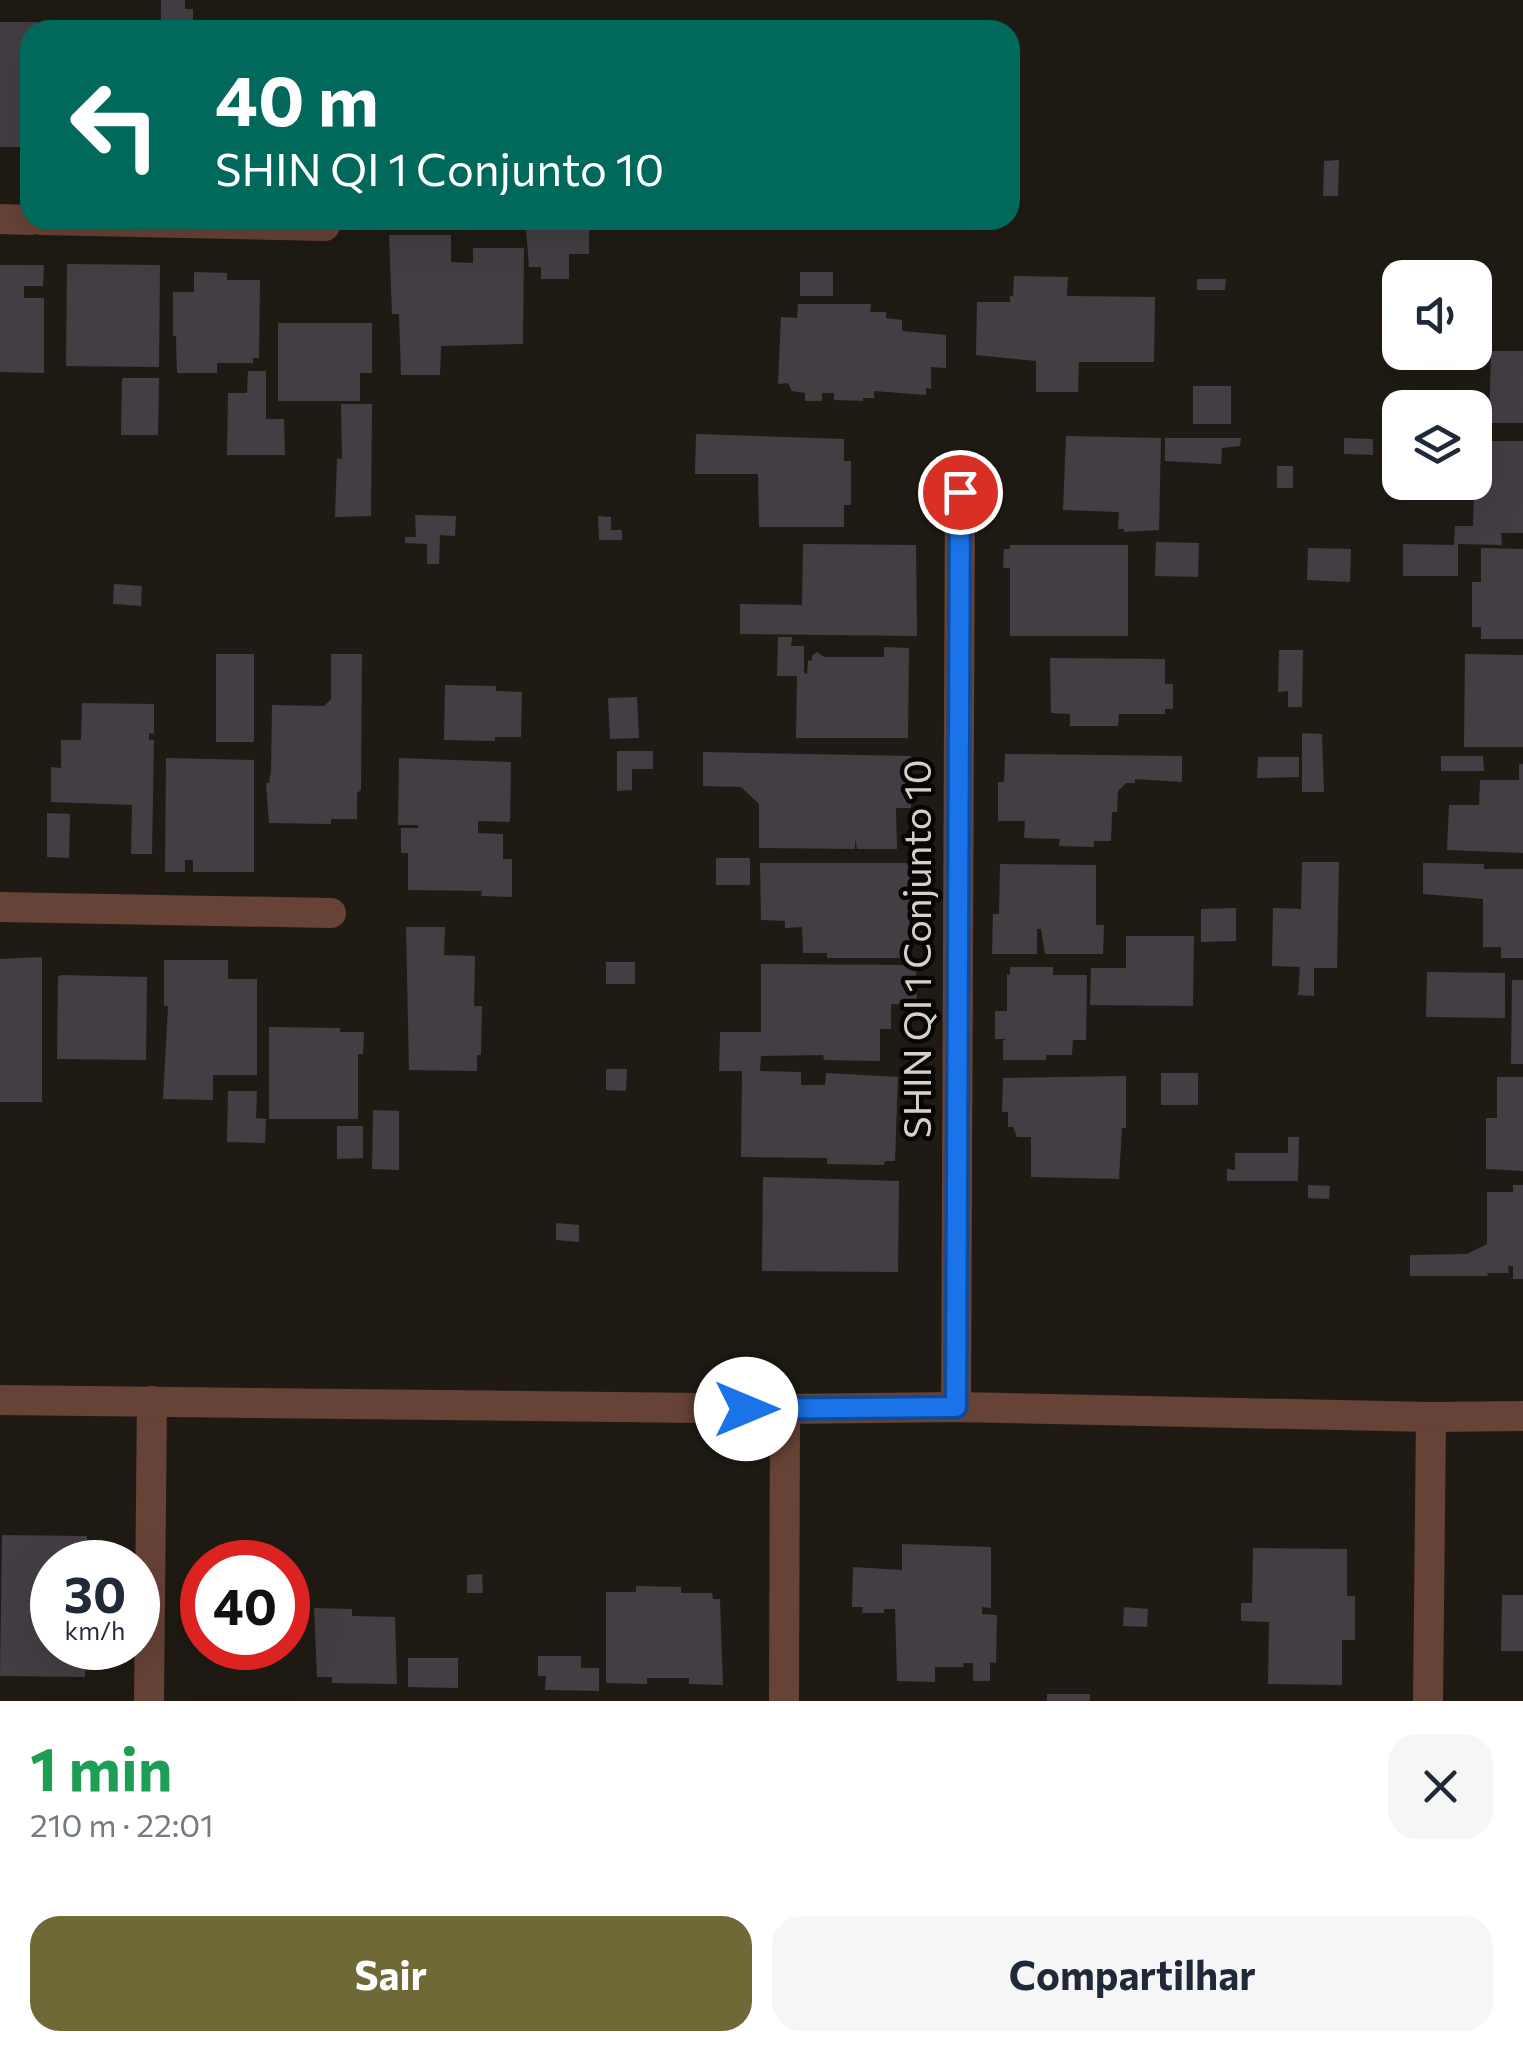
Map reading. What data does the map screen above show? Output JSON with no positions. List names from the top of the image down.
{
  "streets": {
    "street": ["SHIN QI 1 Conjunto 10"]
  },
  "page": {
    "turn": ["40 m", "SHIN QI 1 Conjunto 10"],
    "speed": "30 km/h",
    "limit": "40",
    "heading": ["1 min", "210 m · 22:01"],
    "buttons": ["Sair", "Compartilhar"]
  }
}
